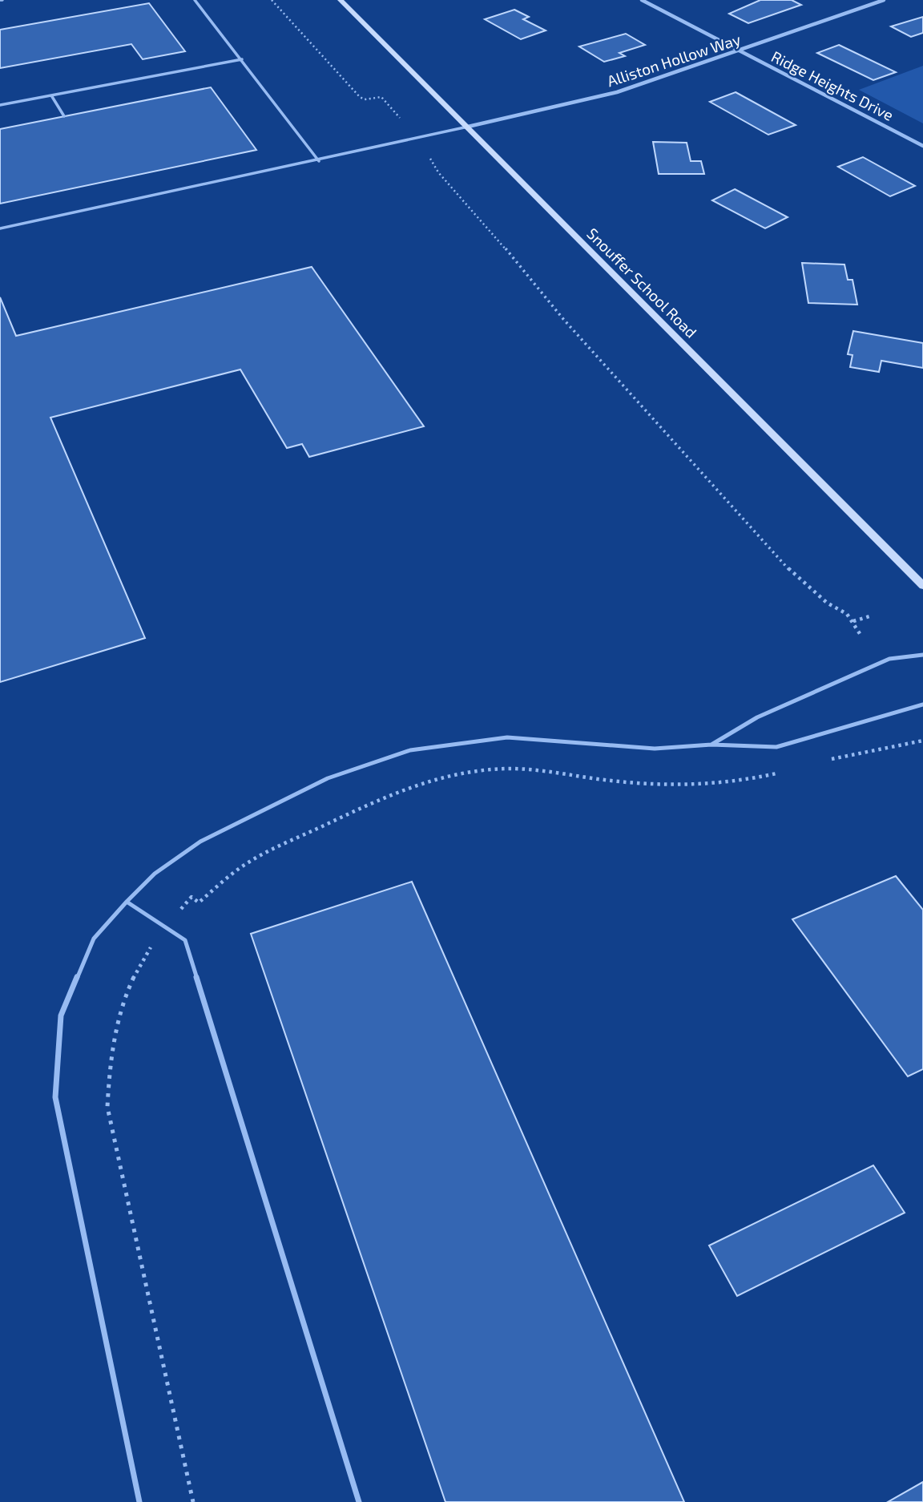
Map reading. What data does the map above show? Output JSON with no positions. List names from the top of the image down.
{
  "streets": {
    "main road": ["Snouffer School Road"],
    "street": ["Alliston Hollow Way", "Ridge Heights Drive"]
  },
  "crossings": [
    ["Alliston Hollow Way", "Ridge Heights Drive"],
    ["Alliston Hollow Way", "Snouffer School Road"]
  ]
}
